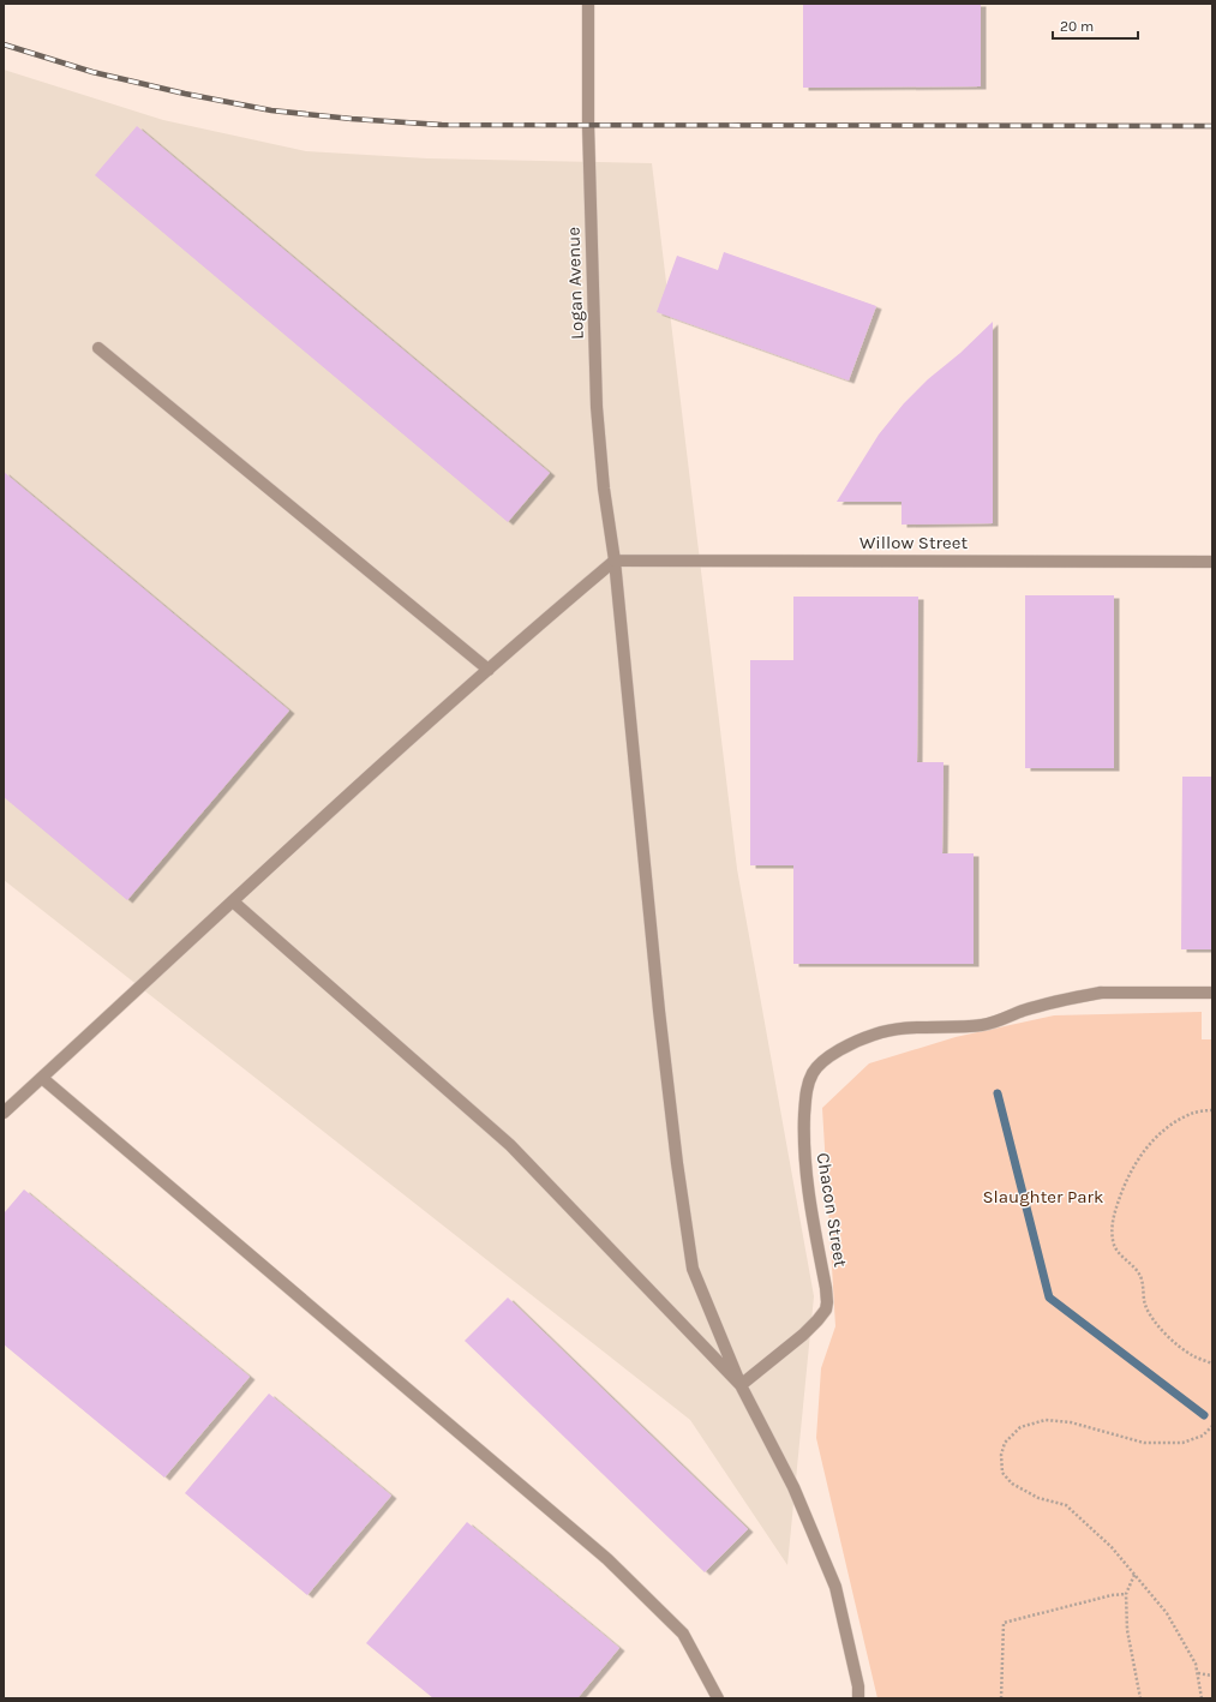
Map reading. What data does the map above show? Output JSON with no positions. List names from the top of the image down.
{
  "streets": {
    "street": ["Logan Avenue", "Willow Street", "Chacon Street"]
  },
  "crossings": [
    ["Logan Avenue", "Willow Street"],
    ["Logan Avenue", "Chacon Street"]
  ],
  "parks": ["Slaughter Park"],
  "scale_bar": "20 m"
}
